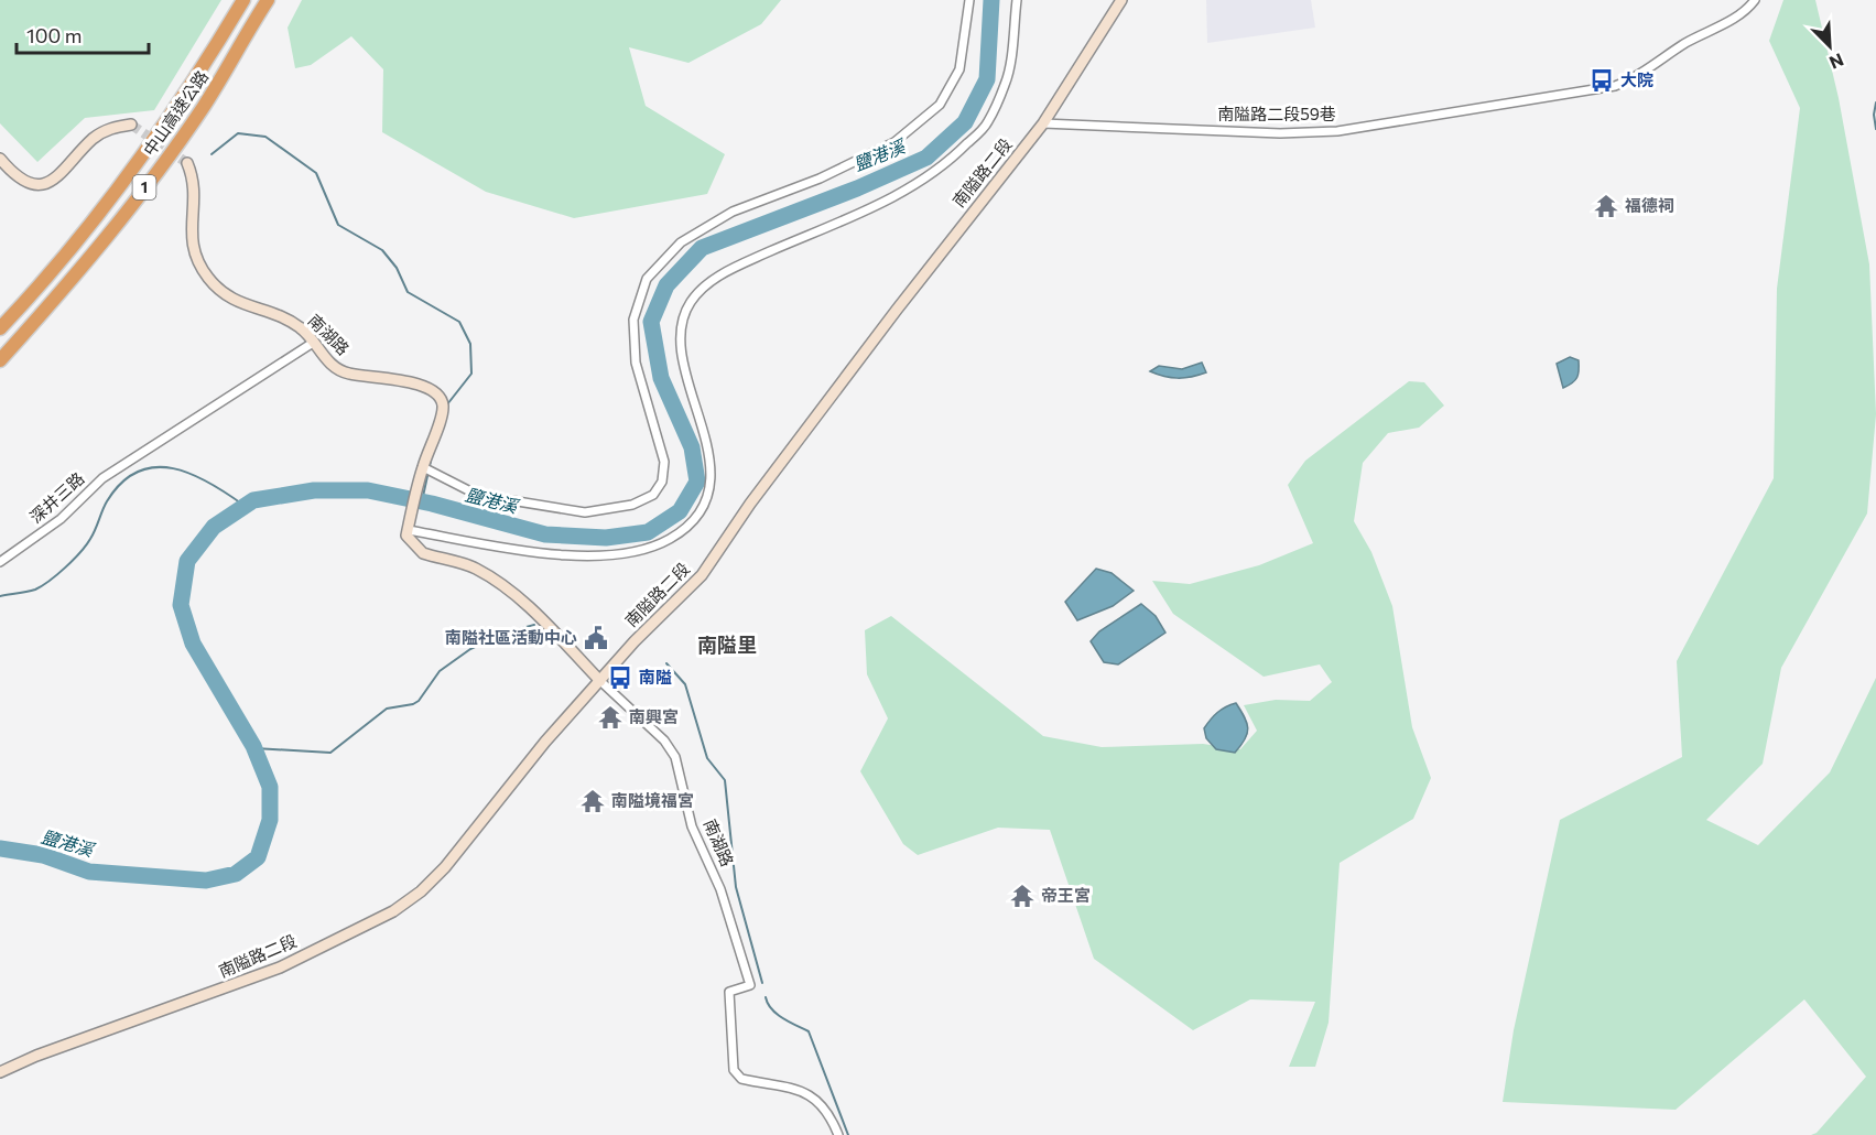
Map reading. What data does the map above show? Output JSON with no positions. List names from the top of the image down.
{
  "streets": {
    "highway": ["中山高速公路", "1"],
    "street": [
      "南隘路二段59巷",
      "南隘路二段",
      "南湖路",
      "深井三路"
    ]
  },
  "crossings": [
    ["南隘路二段59巷", "南隘路二段"],
    ["南隘路二段", "南湖路"],
    ["南湖路", "深井三路"]
  ],
  "districts": ["南隘里"],
  "water": ["鹽港溪"],
  "places": {
    "bus stop": ["大院", "南隘"],
    "temple": [
      "福德祠",
      "南興宮",
      "南隘境福宮",
      "帝王宮"
    ],
    "public building": ["南隘社區活動中心"]
  },
  "scale_bar": "100 m",
  "north": "bottom right"
}
